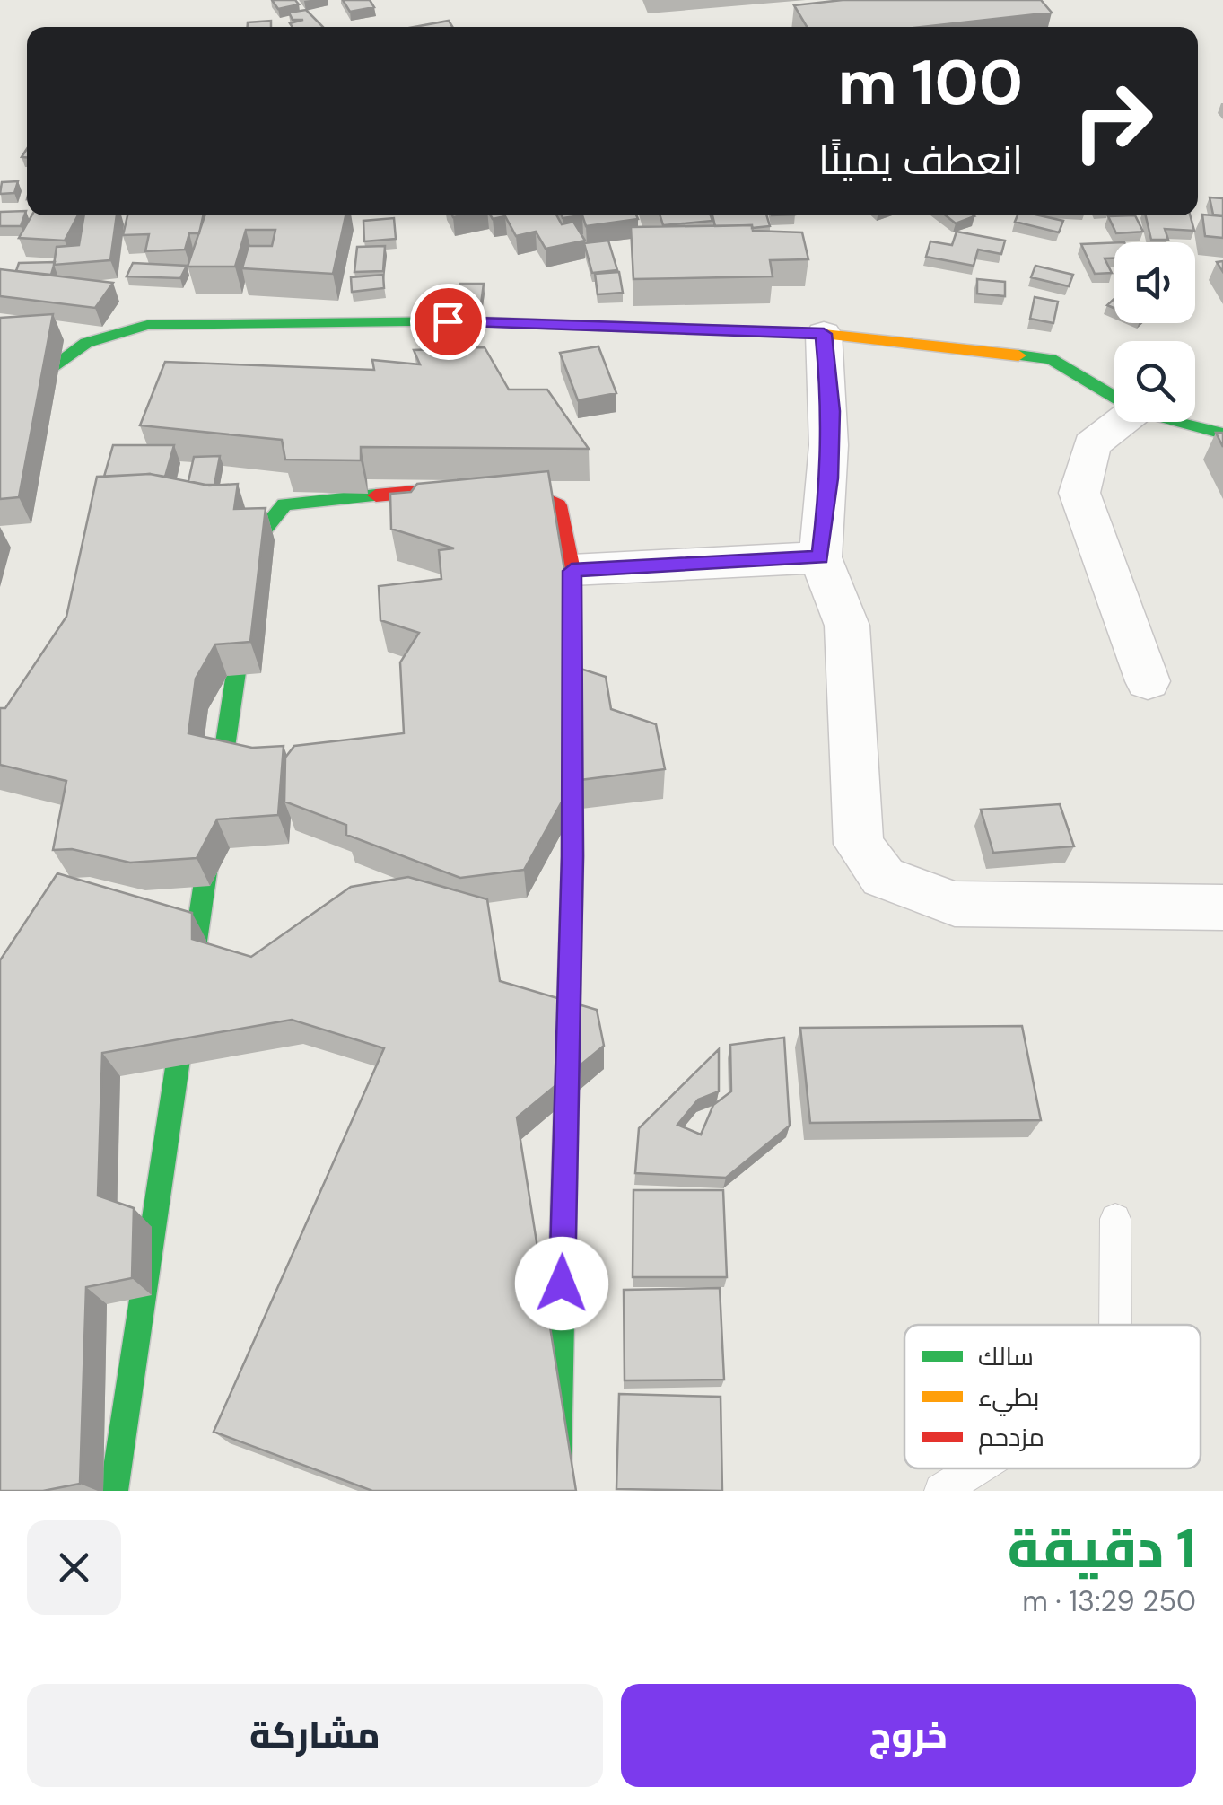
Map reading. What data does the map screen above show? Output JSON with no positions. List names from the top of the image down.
{
  "legend": ["سالك", "بطيء", "مزدحم"],
  "page": {
    "turn": ["100 m", "انعطف يمينًا"],
    "heading": ["1 دقيقة", "250 m · 13:29"],
    "buttons": ["خروج", "مشاركة"]
  }
}
